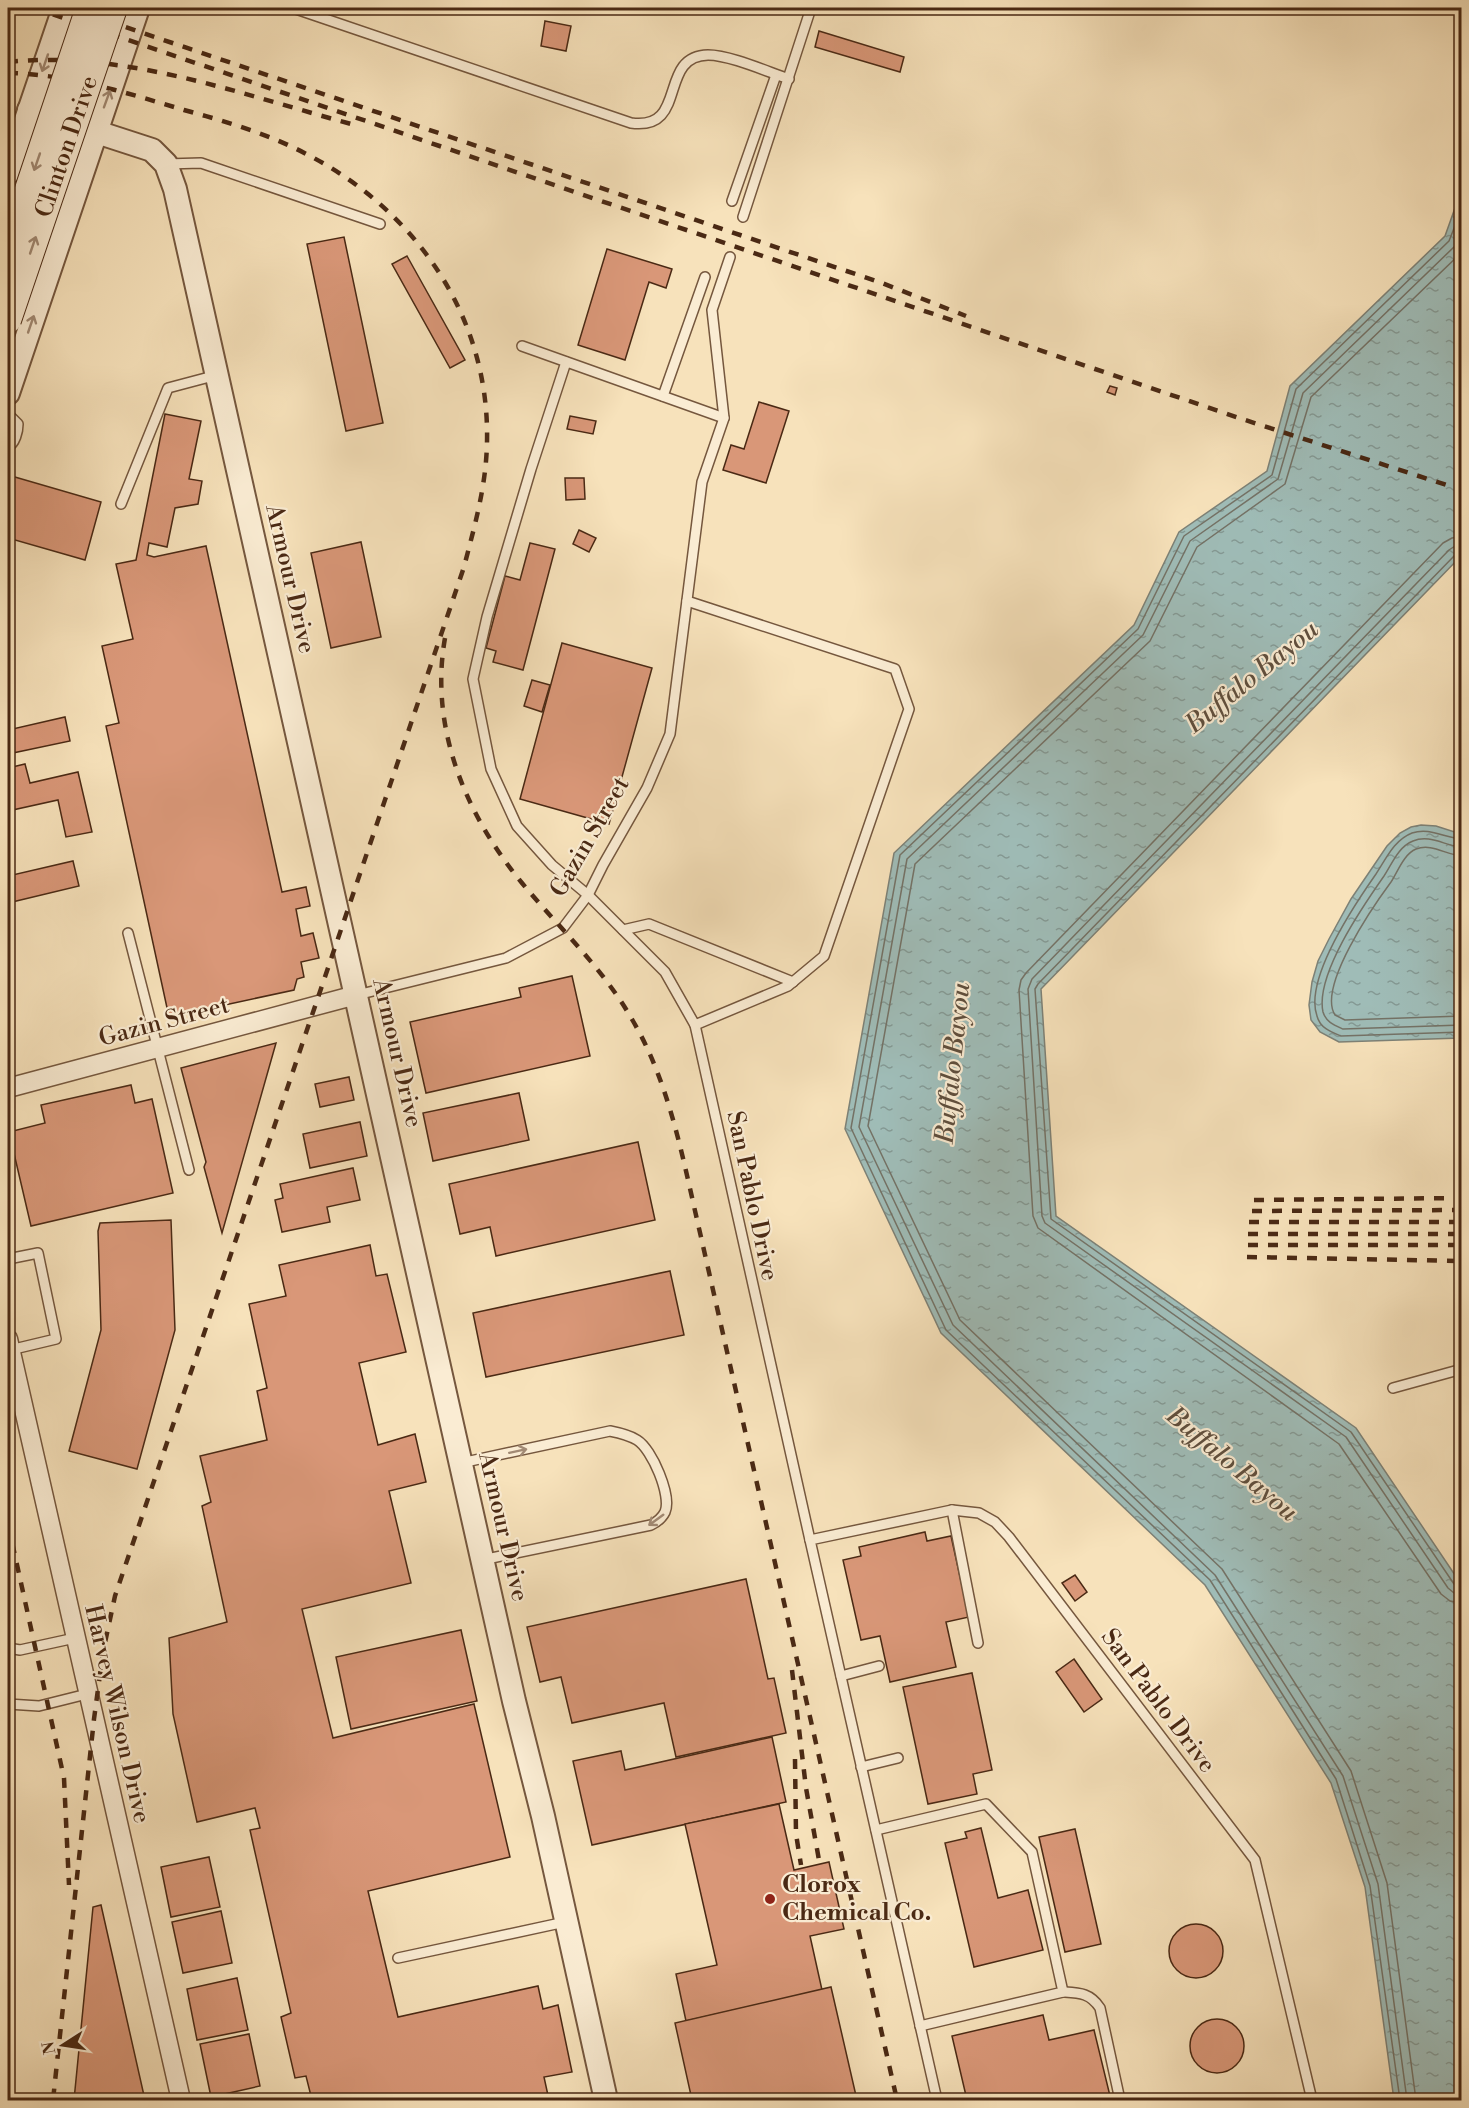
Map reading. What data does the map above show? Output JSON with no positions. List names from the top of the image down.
{
  "streets": {
    "main road": ["Clinton Drive"],
    "street": ["Armour Drive", "Gazin Street", "Harvey Wilson Drive"],
    "lane": ["San Pablo Drive"]
  },
  "crossings": [
    ["Armour Drive", "Gazin Street"],
    ["Gazin Street", "San Pablo Drive"]
  ],
  "water": ["Buffalo Bayou"],
  "places": ["Clorox Chemical Co."],
  "north": "left"
}
